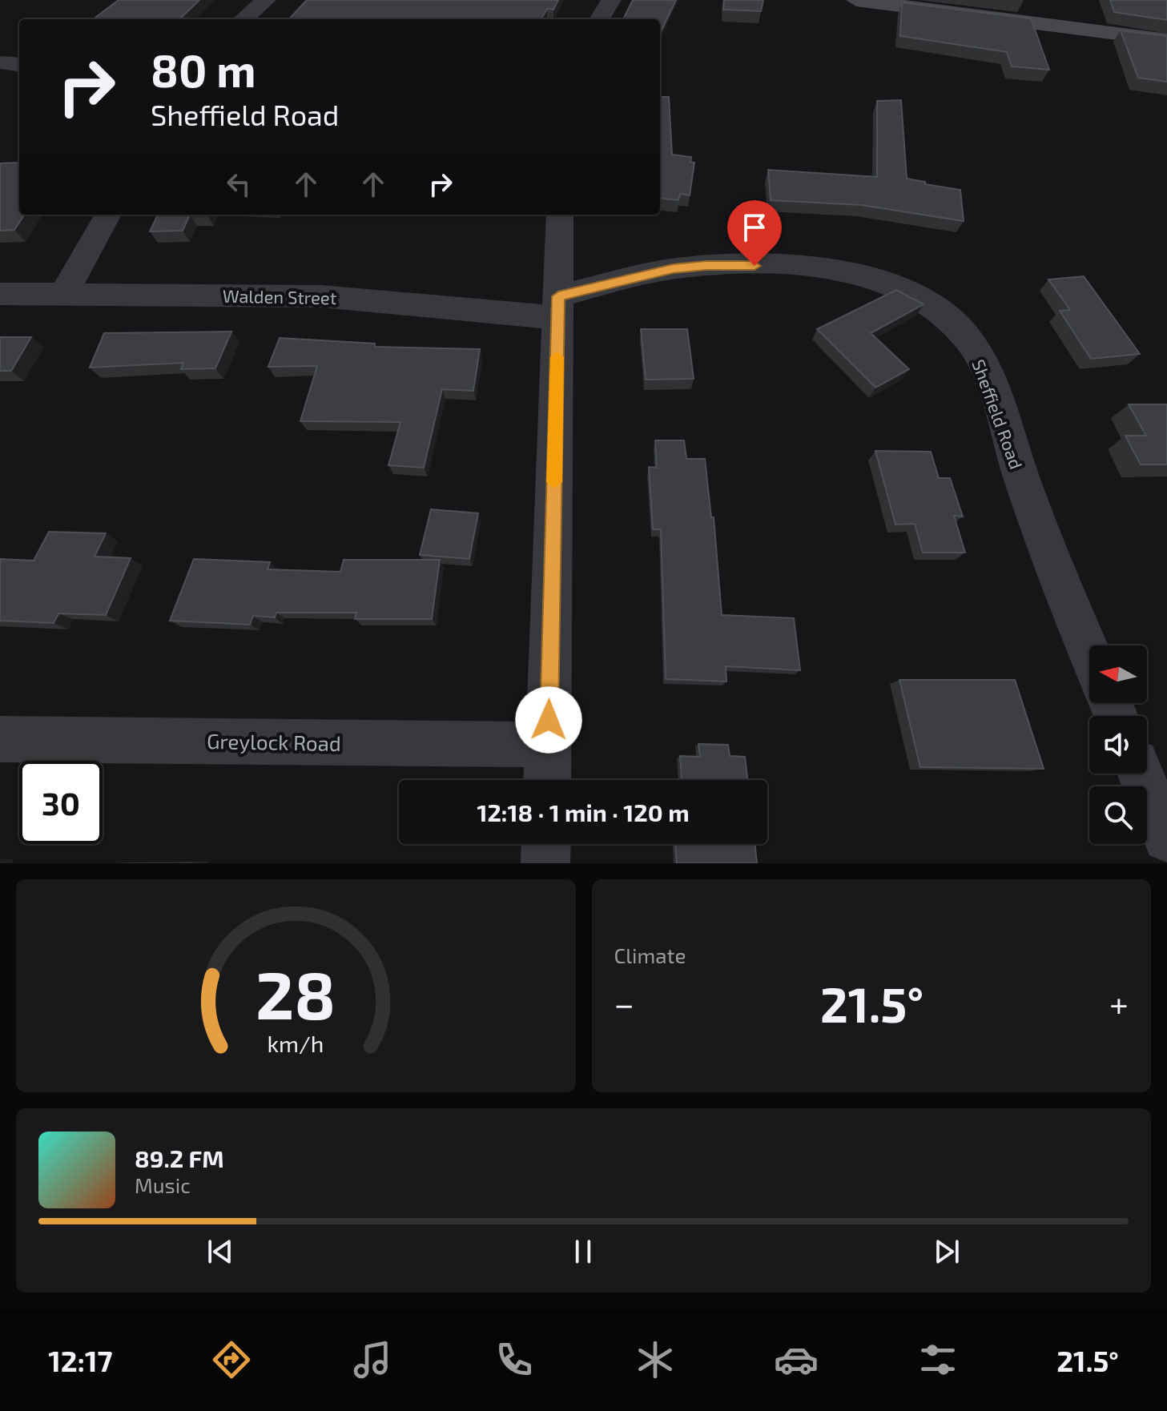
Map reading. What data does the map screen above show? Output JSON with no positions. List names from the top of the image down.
{
  "streets": {
    "street": ["Walden Street", "Sheffield Road", "Greylock Road"]
  },
  "crossings": [
    ["Walden Street", "Sheffield Road"]
  ],
  "north": "left",
  "page": {
    "turn": ["80 m", "Sheffield Road"],
    "limit": "30",
    "trip": "12:18 · 1 min · 120 m",
    "tile": "Climate",
    "heat": ["−", "21.5°", "+"],
    "song": ["89.2 FM", "Music"],
    "tabs": ["12:17", "21.5°"],
    "gauge": ["28", "km/h"]
  }
}
